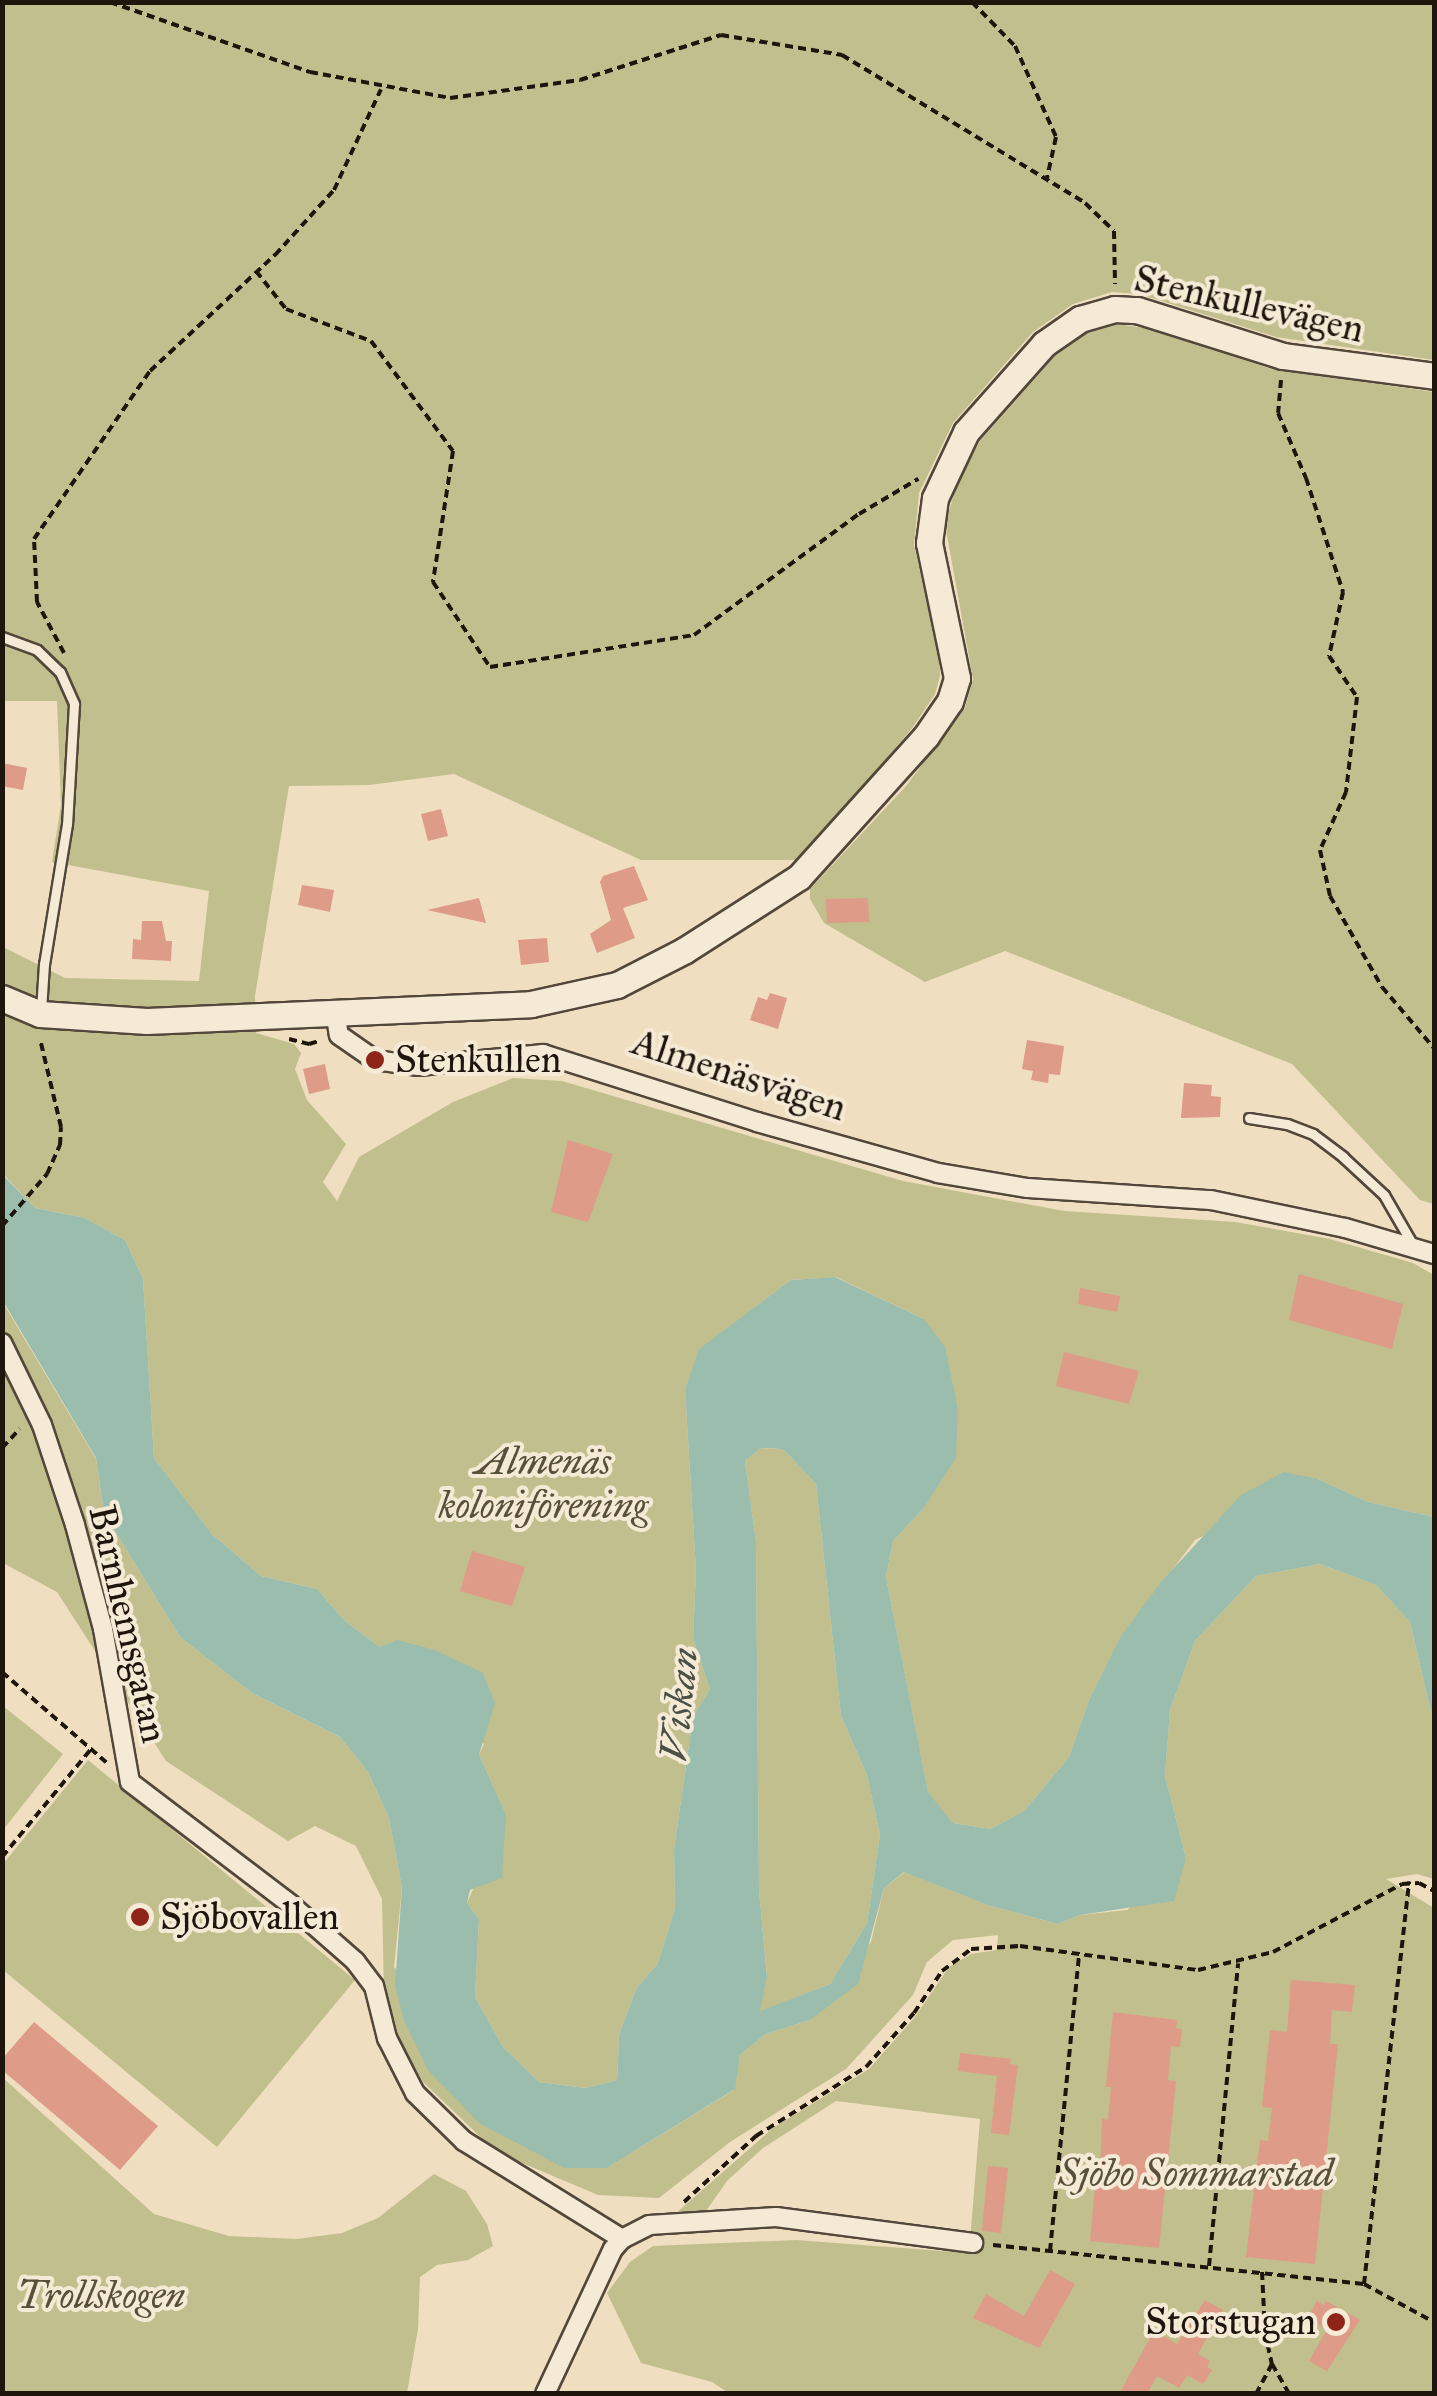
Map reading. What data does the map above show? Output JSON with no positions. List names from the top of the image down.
{
  "streets": {
    "street": ["Stenkullevägen", "Almenäsvägen", "Barnhemsgatan"]
  },
  "crossings": [
    ["Stenkullevägen", "Almenäsvägen"]
  ],
  "water": ["Viskan"],
  "parks": ["Almenäs koloniförening", "Sjöbo Sommarstad", "Trollskogen"],
  "places": ["Stenkullen", "Sjöbovallen", "Storstugan"]
}
